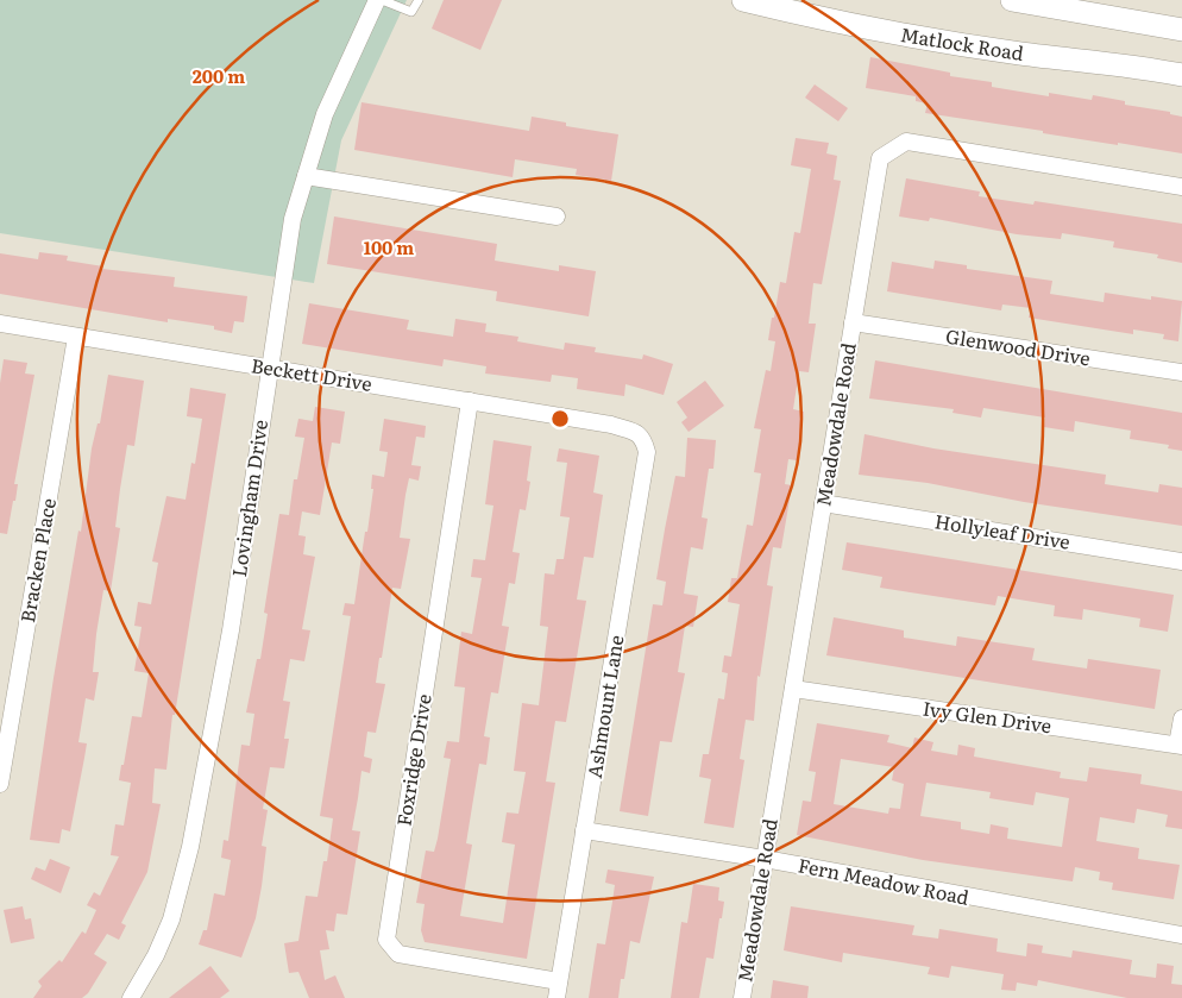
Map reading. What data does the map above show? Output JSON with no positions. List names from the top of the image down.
{
  "streets": {
    "main road": ["Matlock Road"],
    "street": [
      "Glenwood Drive",
      "Beckett Drive",
      "Meadowdale Road",
      "Lovingham Drive",
      "Hollyleaf Drive",
      "Bracken Place",
      "Ashmount Lane",
      "Ivy Glen Drive",
      "Foxridge Drive",
      "Fern Meadow Road"
    ]
  },
  "crossings": [
    ["Glenwood Drive", "Meadowdale Road"],
    ["Beckett Drive", "Lovingham Drive"],
    ["Beckett Drive", "Bracken Place"],
    ["Beckett Drive", "Ashmount Lane"],
    ["Beckett Drive", "Foxridge Drive"],
    ["Meadowdale Road", "Hollyleaf Drive"],
    ["Meadowdale Road", "Ivy Glen Drive"],
    ["Meadowdale Road", "Fern Meadow Road"],
    ["Ashmount Lane", "Foxridge Drive"],
    ["Ashmount Lane", "Fern Meadow Road"]
  ],
  "rings": ["200 m", "100 m"]
}
